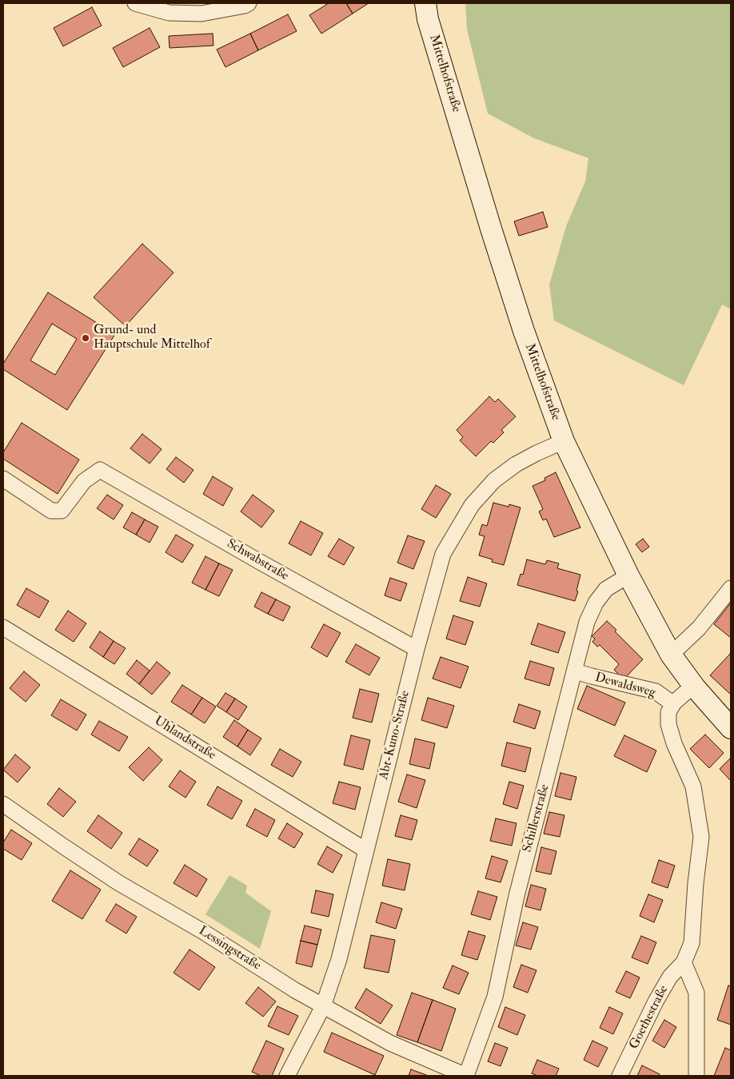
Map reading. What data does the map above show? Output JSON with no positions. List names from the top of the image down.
{
  "streets": {
    "street": [
      "Mittelhofstraße",
      "Schwabstraße",
      "Dewaldsweg",
      "Abt-Kuno-Straße",
      "Uhlandstraße",
      "Schillerstraße",
      "Lessingstraße",
      "Goethestraße"
    ]
  },
  "crossings": [
    ["Mittelhofstraße", "Abt-Kuno-Straße"],
    ["Mittelhofstraße", "Schillerstraße"],
    ["Schwabstraße", "Abt-Kuno-Straße"],
    ["Dewaldsweg", "Schillerstraße"],
    ["Abt-Kuno-Straße", "Uhlandstraße"],
    ["Abt-Kuno-Straße", "Lessingstraße"],
    ["Schillerstraße", "Lessingstraße"]
  ],
  "places": ["Grund- und Hauptschule Mittelhof"]
}
